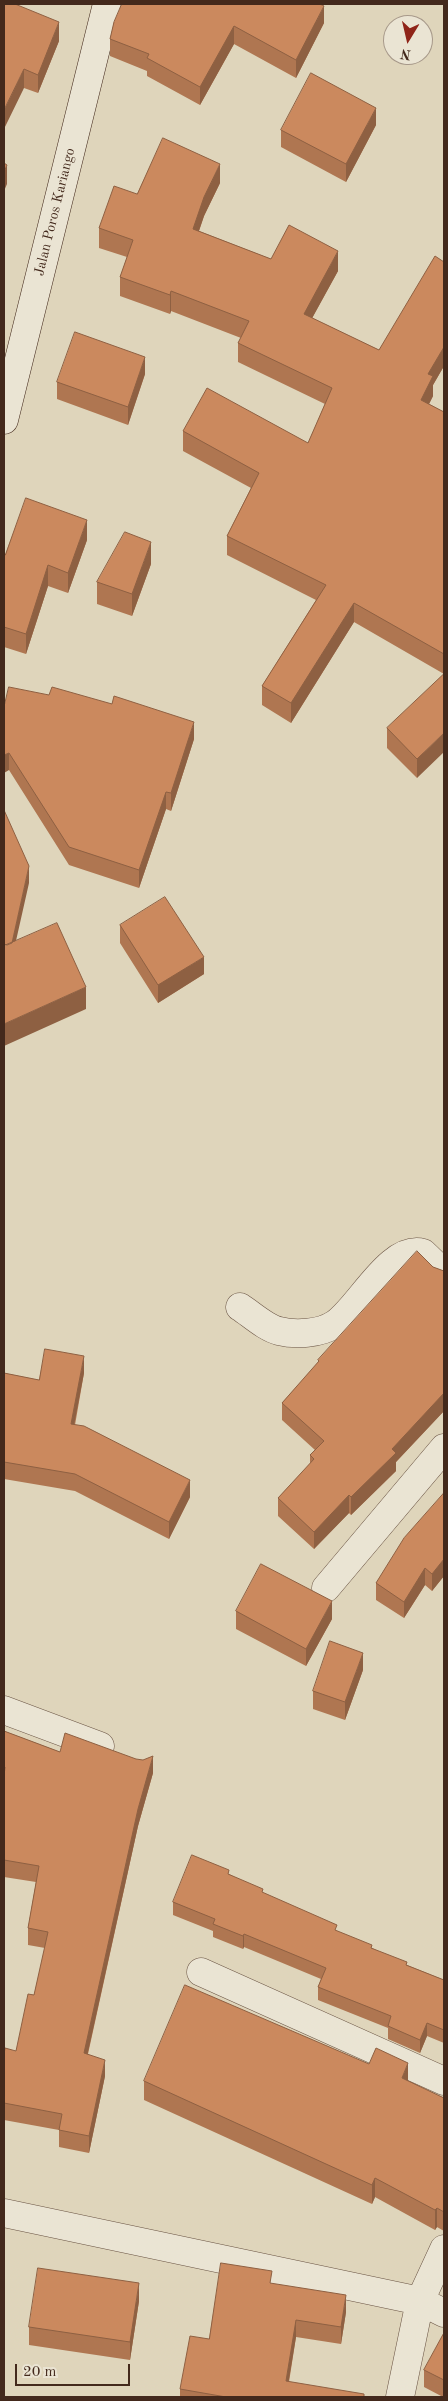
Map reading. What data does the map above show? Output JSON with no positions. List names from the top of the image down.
{
  "streets": {
    "street": ["Jalan Poros Kariango"]
  },
  "scale_bar": "20 m",
  "north": "bottom"
}
